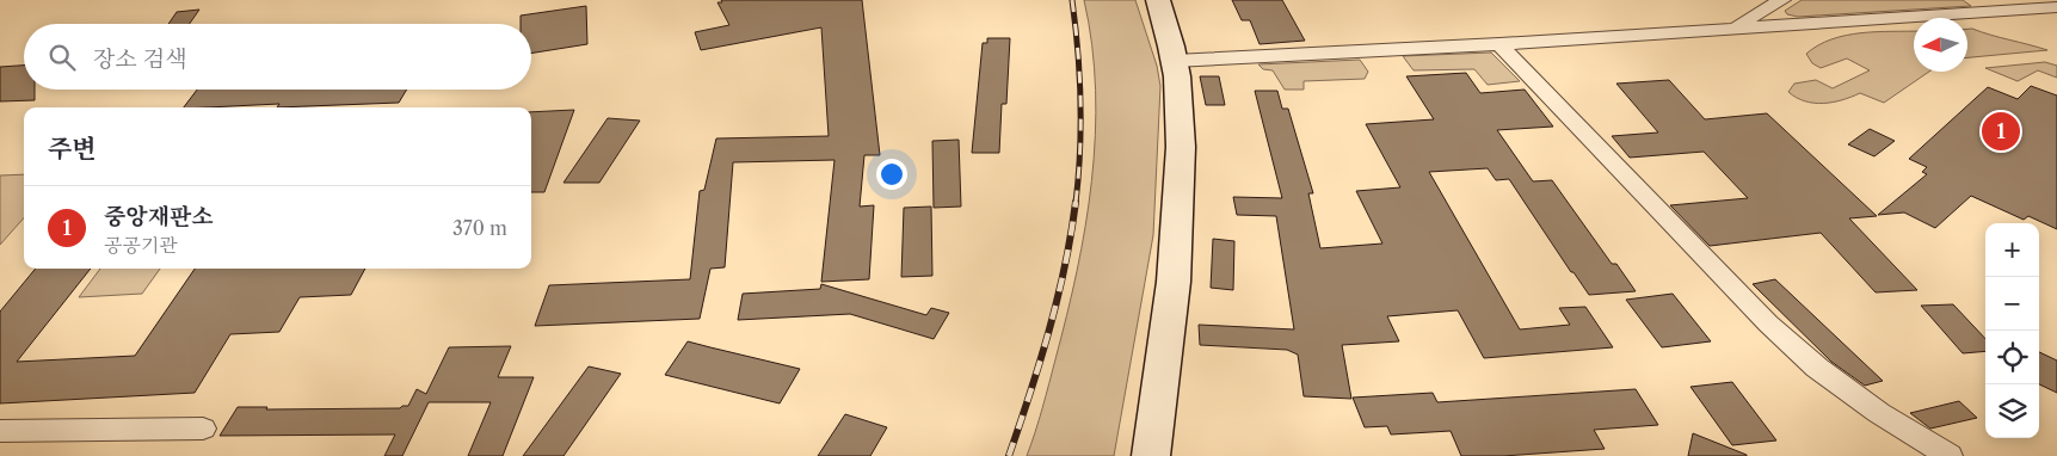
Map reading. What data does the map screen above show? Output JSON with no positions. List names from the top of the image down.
{
  "north": "left",
  "page": {
    "search": "장소 검색",
    "heading": "주변",
    "pins": "1",
    "list": [
      {
        "mark": "1",
        "name": "중앙재판소",
        "note": "공공기관",
        "value": "370 m"
      }
    ],
    "map_buttons": ["+", "−"]
  }
}
